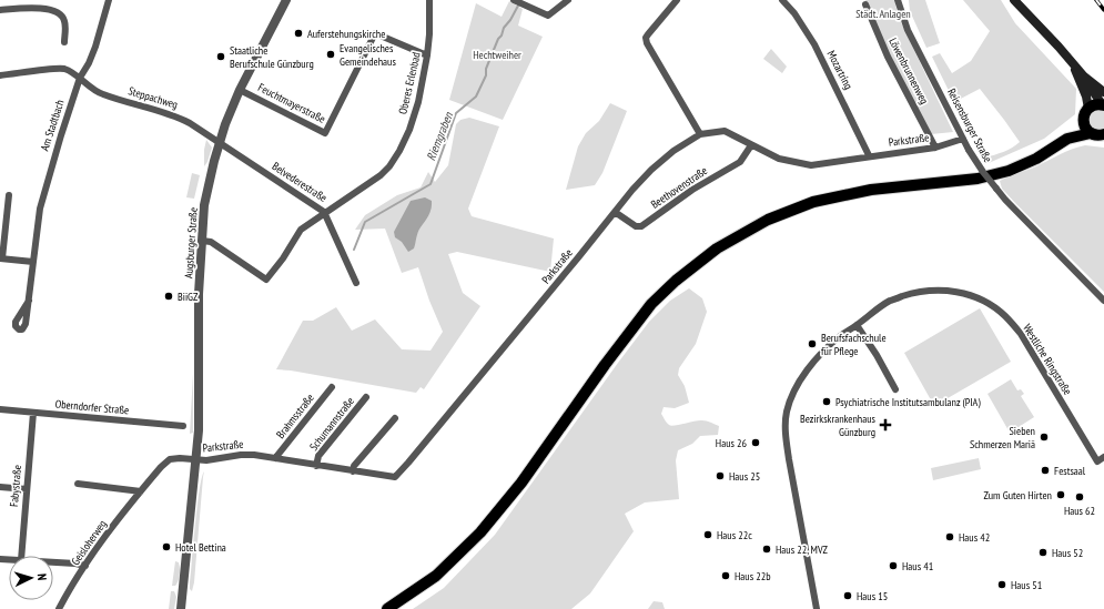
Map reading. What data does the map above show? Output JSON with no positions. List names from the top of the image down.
{
  "streets": {
    "street": [
      "Mozartring",
      "Löwenbrunnenweg",
      "Oberes Erlenbad",
      "Steppachweg",
      "Feuchtmayerstraße",
      "Am Stadtbach",
      "Reisensburger Straße",
      "Parkstraße",
      "Belvederestraße",
      "Beethovenstraße",
      "Augsburger Straße",
      "Westliche Ringstraße",
      "Oberndorfer Straße",
      "Brahmsstraße",
      "Schumannstraße",
      "Fabystraße",
      "Geisloherweg"
    ]
  },
  "crossings": [
    ["Mozartring", "Parkstraße"],
    ["Löwenbrunnenweg", "Parkstraße"],
    ["Oberes Erlenbad", "Feuchtmayerstraße"],
    ["Oberes Erlenbad", "Belvederestraße"],
    ["Oberes Erlenbad", "Augsburger Straße"],
    ["Steppachweg", "Am Stadtbach"],
    ["Steppachweg", "Belvederestraße"],
    ["Steppachweg", "Augsburger Straße"],
    ["Feuchtmayerstraße", "Augsburger Straße"],
    ["Reisensburger Straße", "Parkstraße"],
    ["Parkstraße", "Beethovenstraße"],
    ["Parkstraße", "Augsburger Straße"],
    ["Parkstraße", "Brahmsstraße"],
    ["Parkstraße", "Schumannstraße"],
    ["Parkstraße", "Geisloherweg"],
    ["Belvederestraße", "Augsburger Straße"],
    ["Augsburger Straße", "Geisloherweg"],
    ["Oberndorfer Straße", "Fabystraße"]
  ],
  "water": ["Riemgraben"],
  "parks": ["Städt. Anlagen", "Hechtweiher"],
  "places": {
    "other": [
      "Auferstehungskirche",
      "Evangelisches Gemeindehaus",
      "Staatliche Berufschule Günzburg",
      "BiiGZ",
      "Berufsfachschule für Pflege",
      "Psychiatrische Institutsambulanz (PIA)",
      "Sieben Schmerzen Mariä",
      "Haus 26",
      "Festsaal",
      "Haus 25",
      "Zum Guten Hirten",
      "Haus 62",
      "Haus 22c",
      "Haus 42",
      "Hotel Bettina",
      "Haus 22, MVZ",
      "Haus 52",
      "Haus 41",
      "Haus 22b",
      "Haus 51",
      "Haus 15"
    ],
    "health": ["Bezirkskrankenhaus Günzburg"]
  },
  "north": "right"
}
